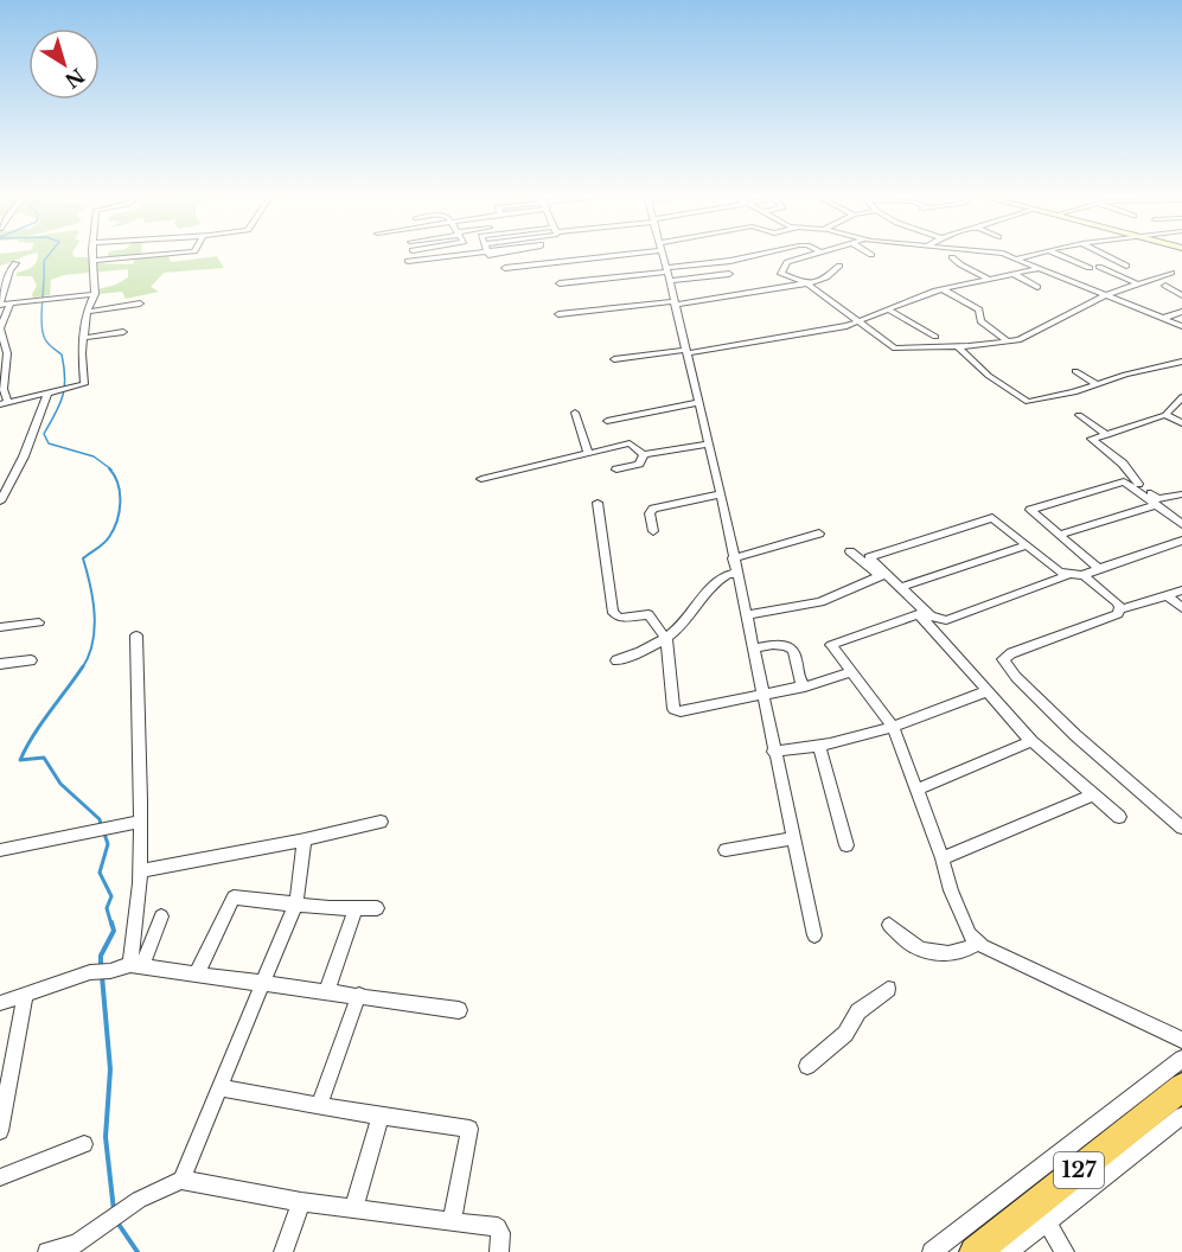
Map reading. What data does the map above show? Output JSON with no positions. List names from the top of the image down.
{
  "streets": {
    "main road": ["127"]
  },
  "north": "bottom right"
}
